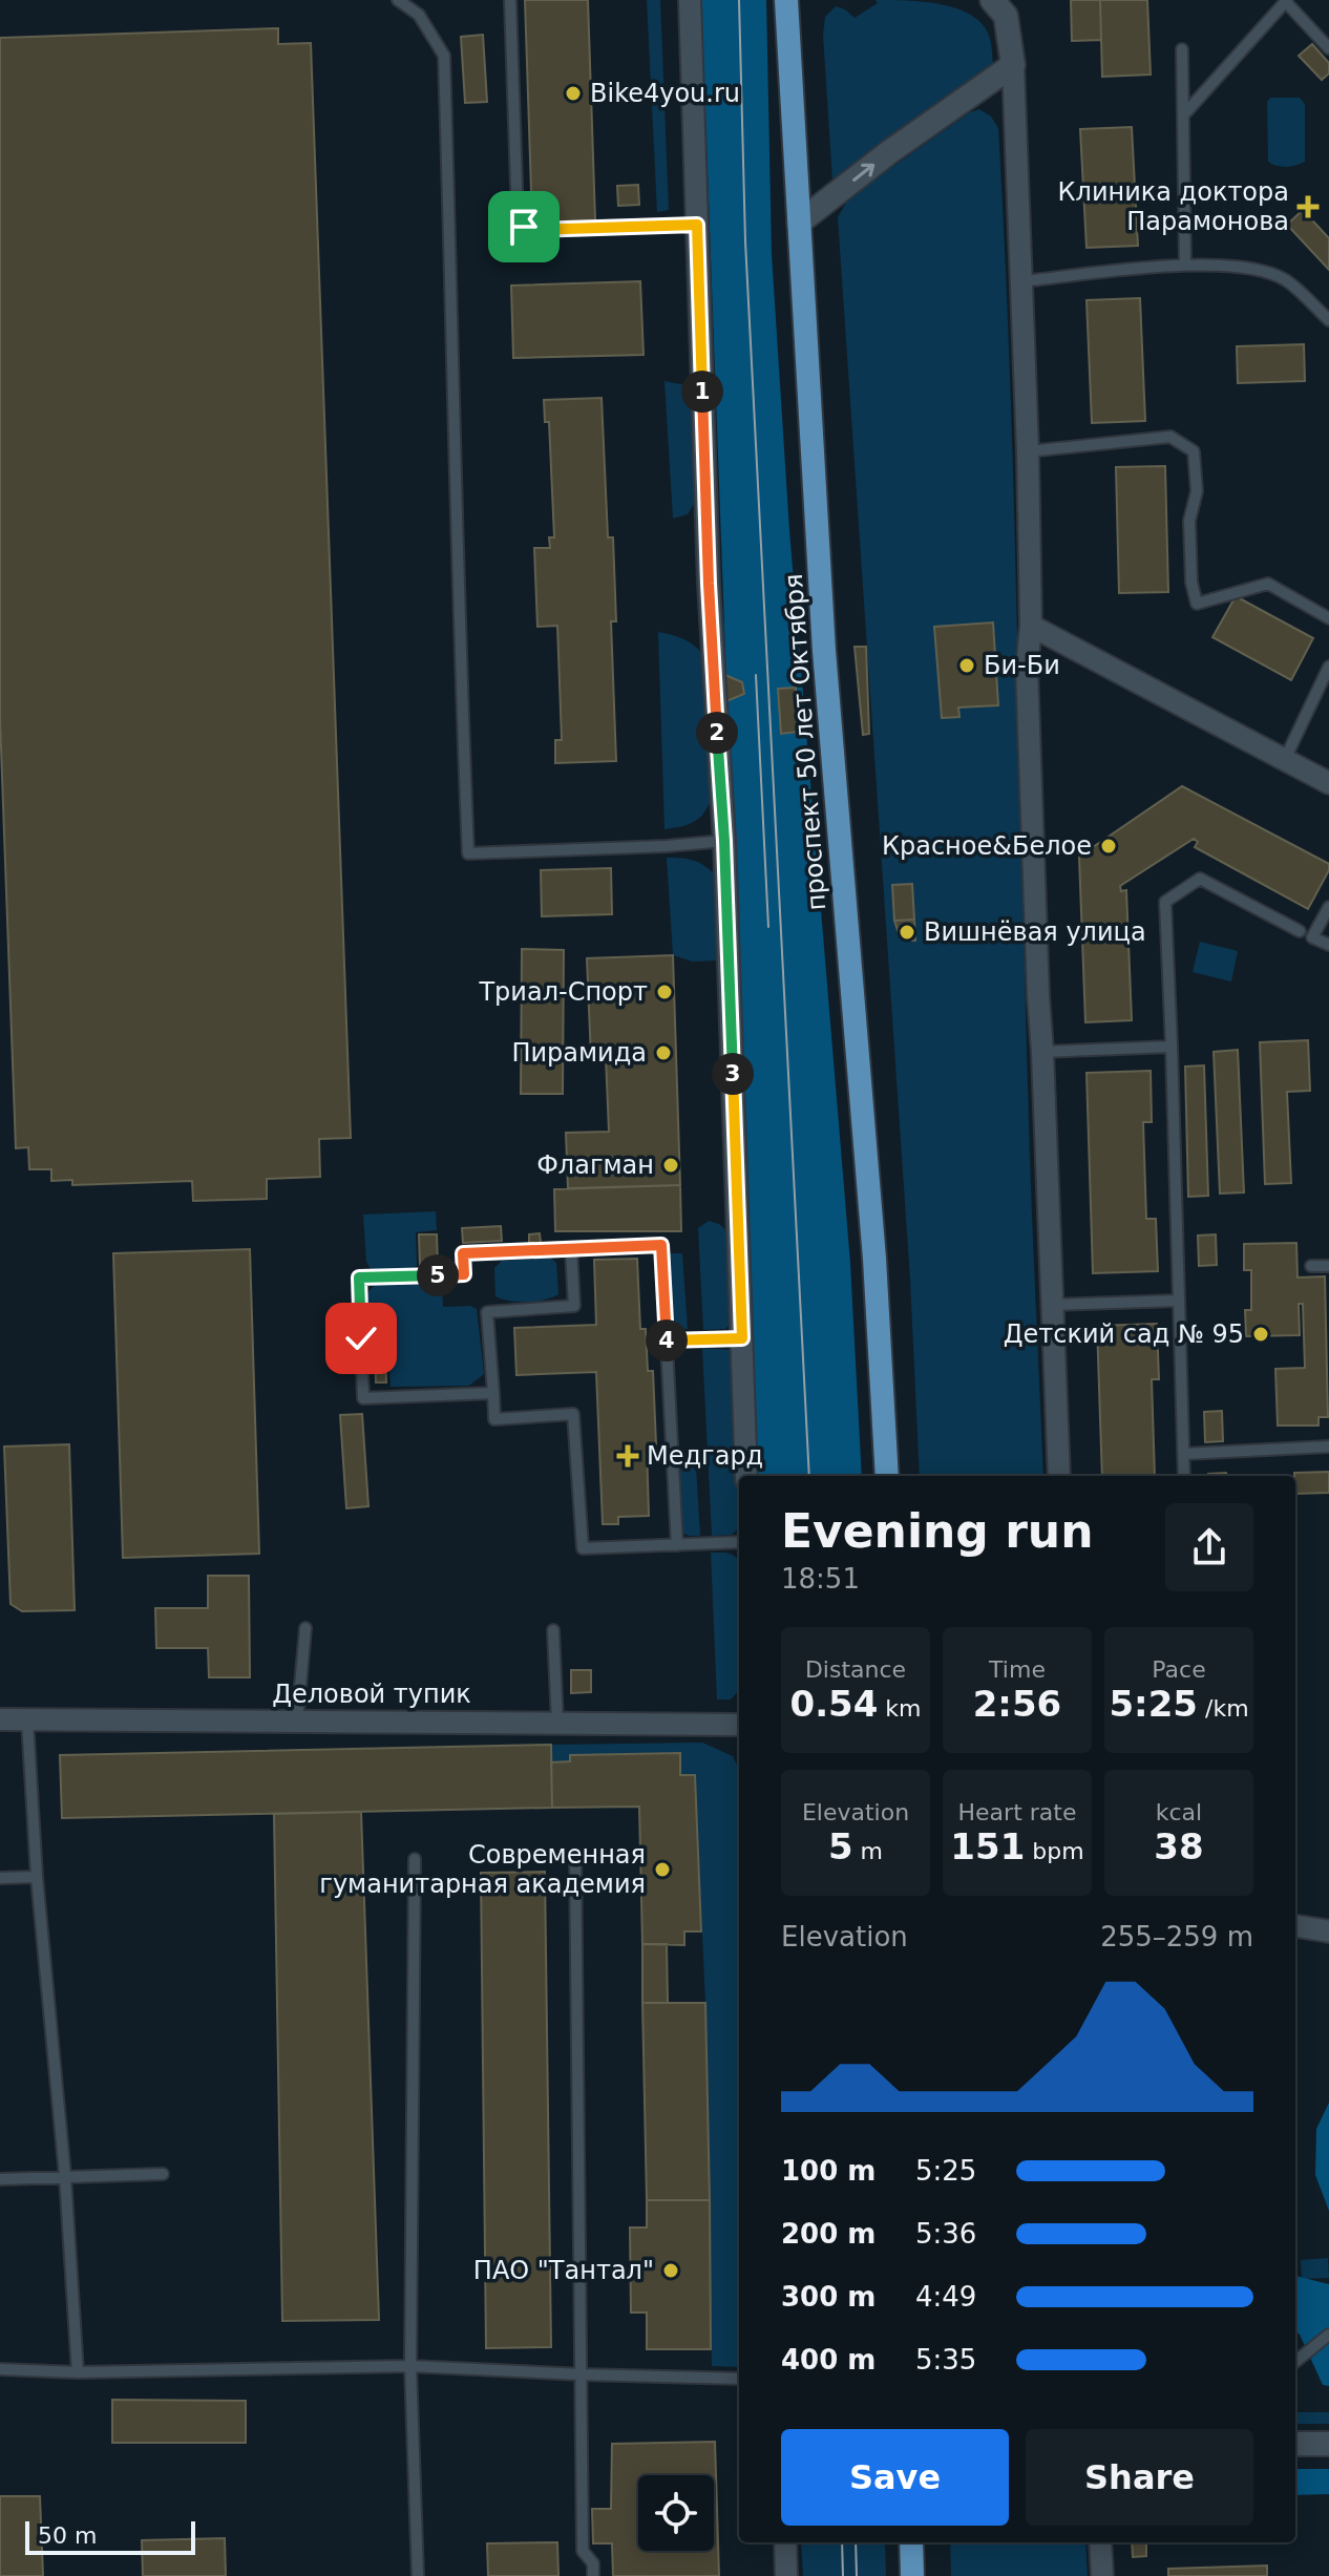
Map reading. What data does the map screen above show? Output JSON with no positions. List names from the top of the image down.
{
  "streets": {
    "main road": ["проспект 50 лет Октября"],
    "street": ["Деловой тупик"]
  },
  "places": {
    "other": [
      "Bike4you.ru",
      "Би-Би",
      "Красное&Белое",
      "Вишнёвая улица",
      "Триал-Спорт",
      "Пирамида",
      "Флагман",
      "Детский сад № 95",
      "Современная гуманитарная академия",
      "ПАО \"Тантал\""
    ],
    "health": ["Клиника доктора Парамонова", "Медгард"]
  },
  "scale_bar": "50 m",
  "page": {
    "pins": [
      "1",
      "2",
      "3",
      "5",
      "4"
    ],
    "heading": ["Evening run", "18:51"],
    "stats": [
      ["Distance", "0.54 km"],
      ["Time", "2:56"],
      ["Pace", "5:25 /km"],
      ["Elevation", "5 m"],
      ["Heart rate", "151 bpm"],
      ["kcal", "38"]
    ],
    "chart": ["Elevation", "255–259 m"],
    "list": [
      {
        "name": "100 m",
        "note": "5:25"
      },
      {
        "name": "200 m",
        "note": "5:36"
      },
      {
        "name": "300 m",
        "note": "4:49"
      },
      {
        "name": "400 m",
        "note": "5:35"
      }
    ],
    "buttons": ["Save", "Share"],
    "scale": "50 m"
  }
}
